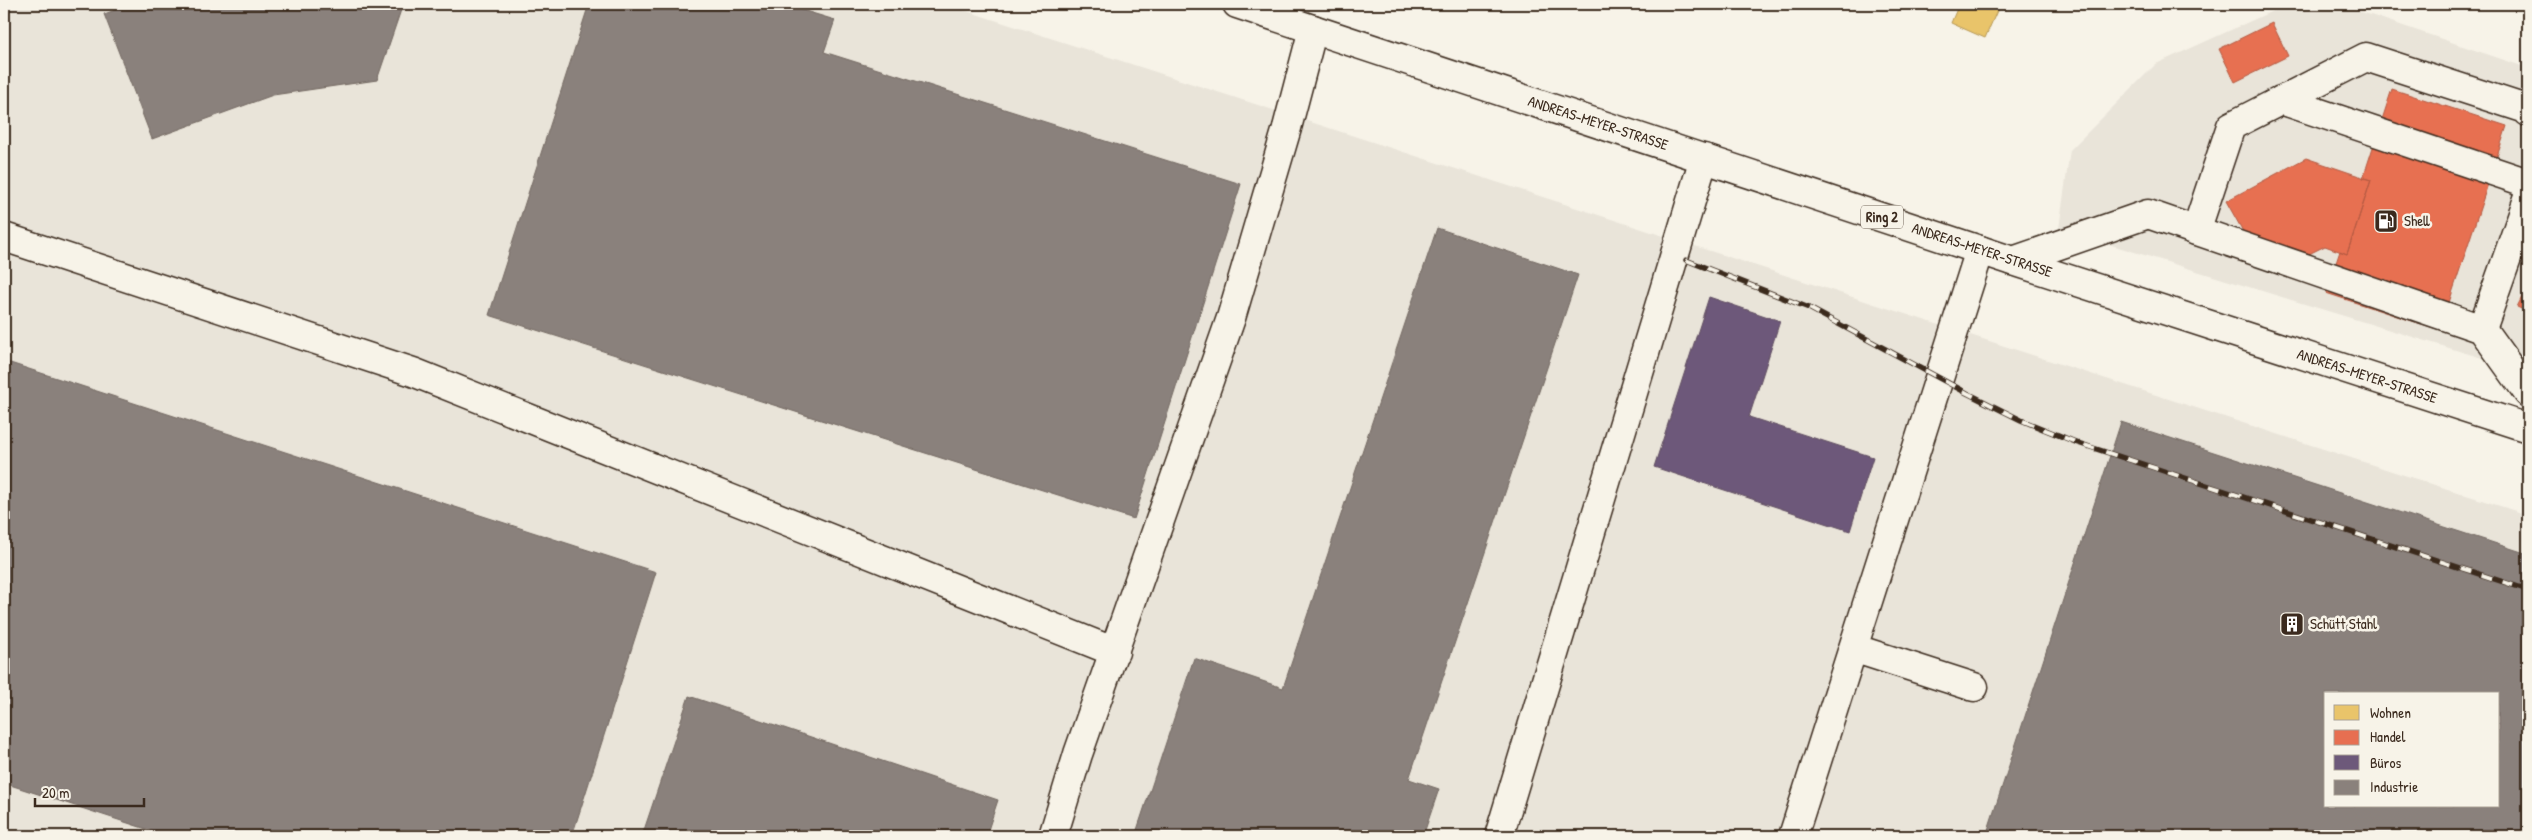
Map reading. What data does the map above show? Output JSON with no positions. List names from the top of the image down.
{
  "streets": {
    "main road": ["ANDREAS-MEYER-STRASSE", "Ring 2"]
  },
  "places": {
    "fuel station": ["Shell"],
    "building": ["Schütt Stahl"]
  },
  "legend": [
    "Wohnen",
    "Handel",
    "Büros",
    "Industrie"
  ],
  "scale_bar": "20 m"
}
